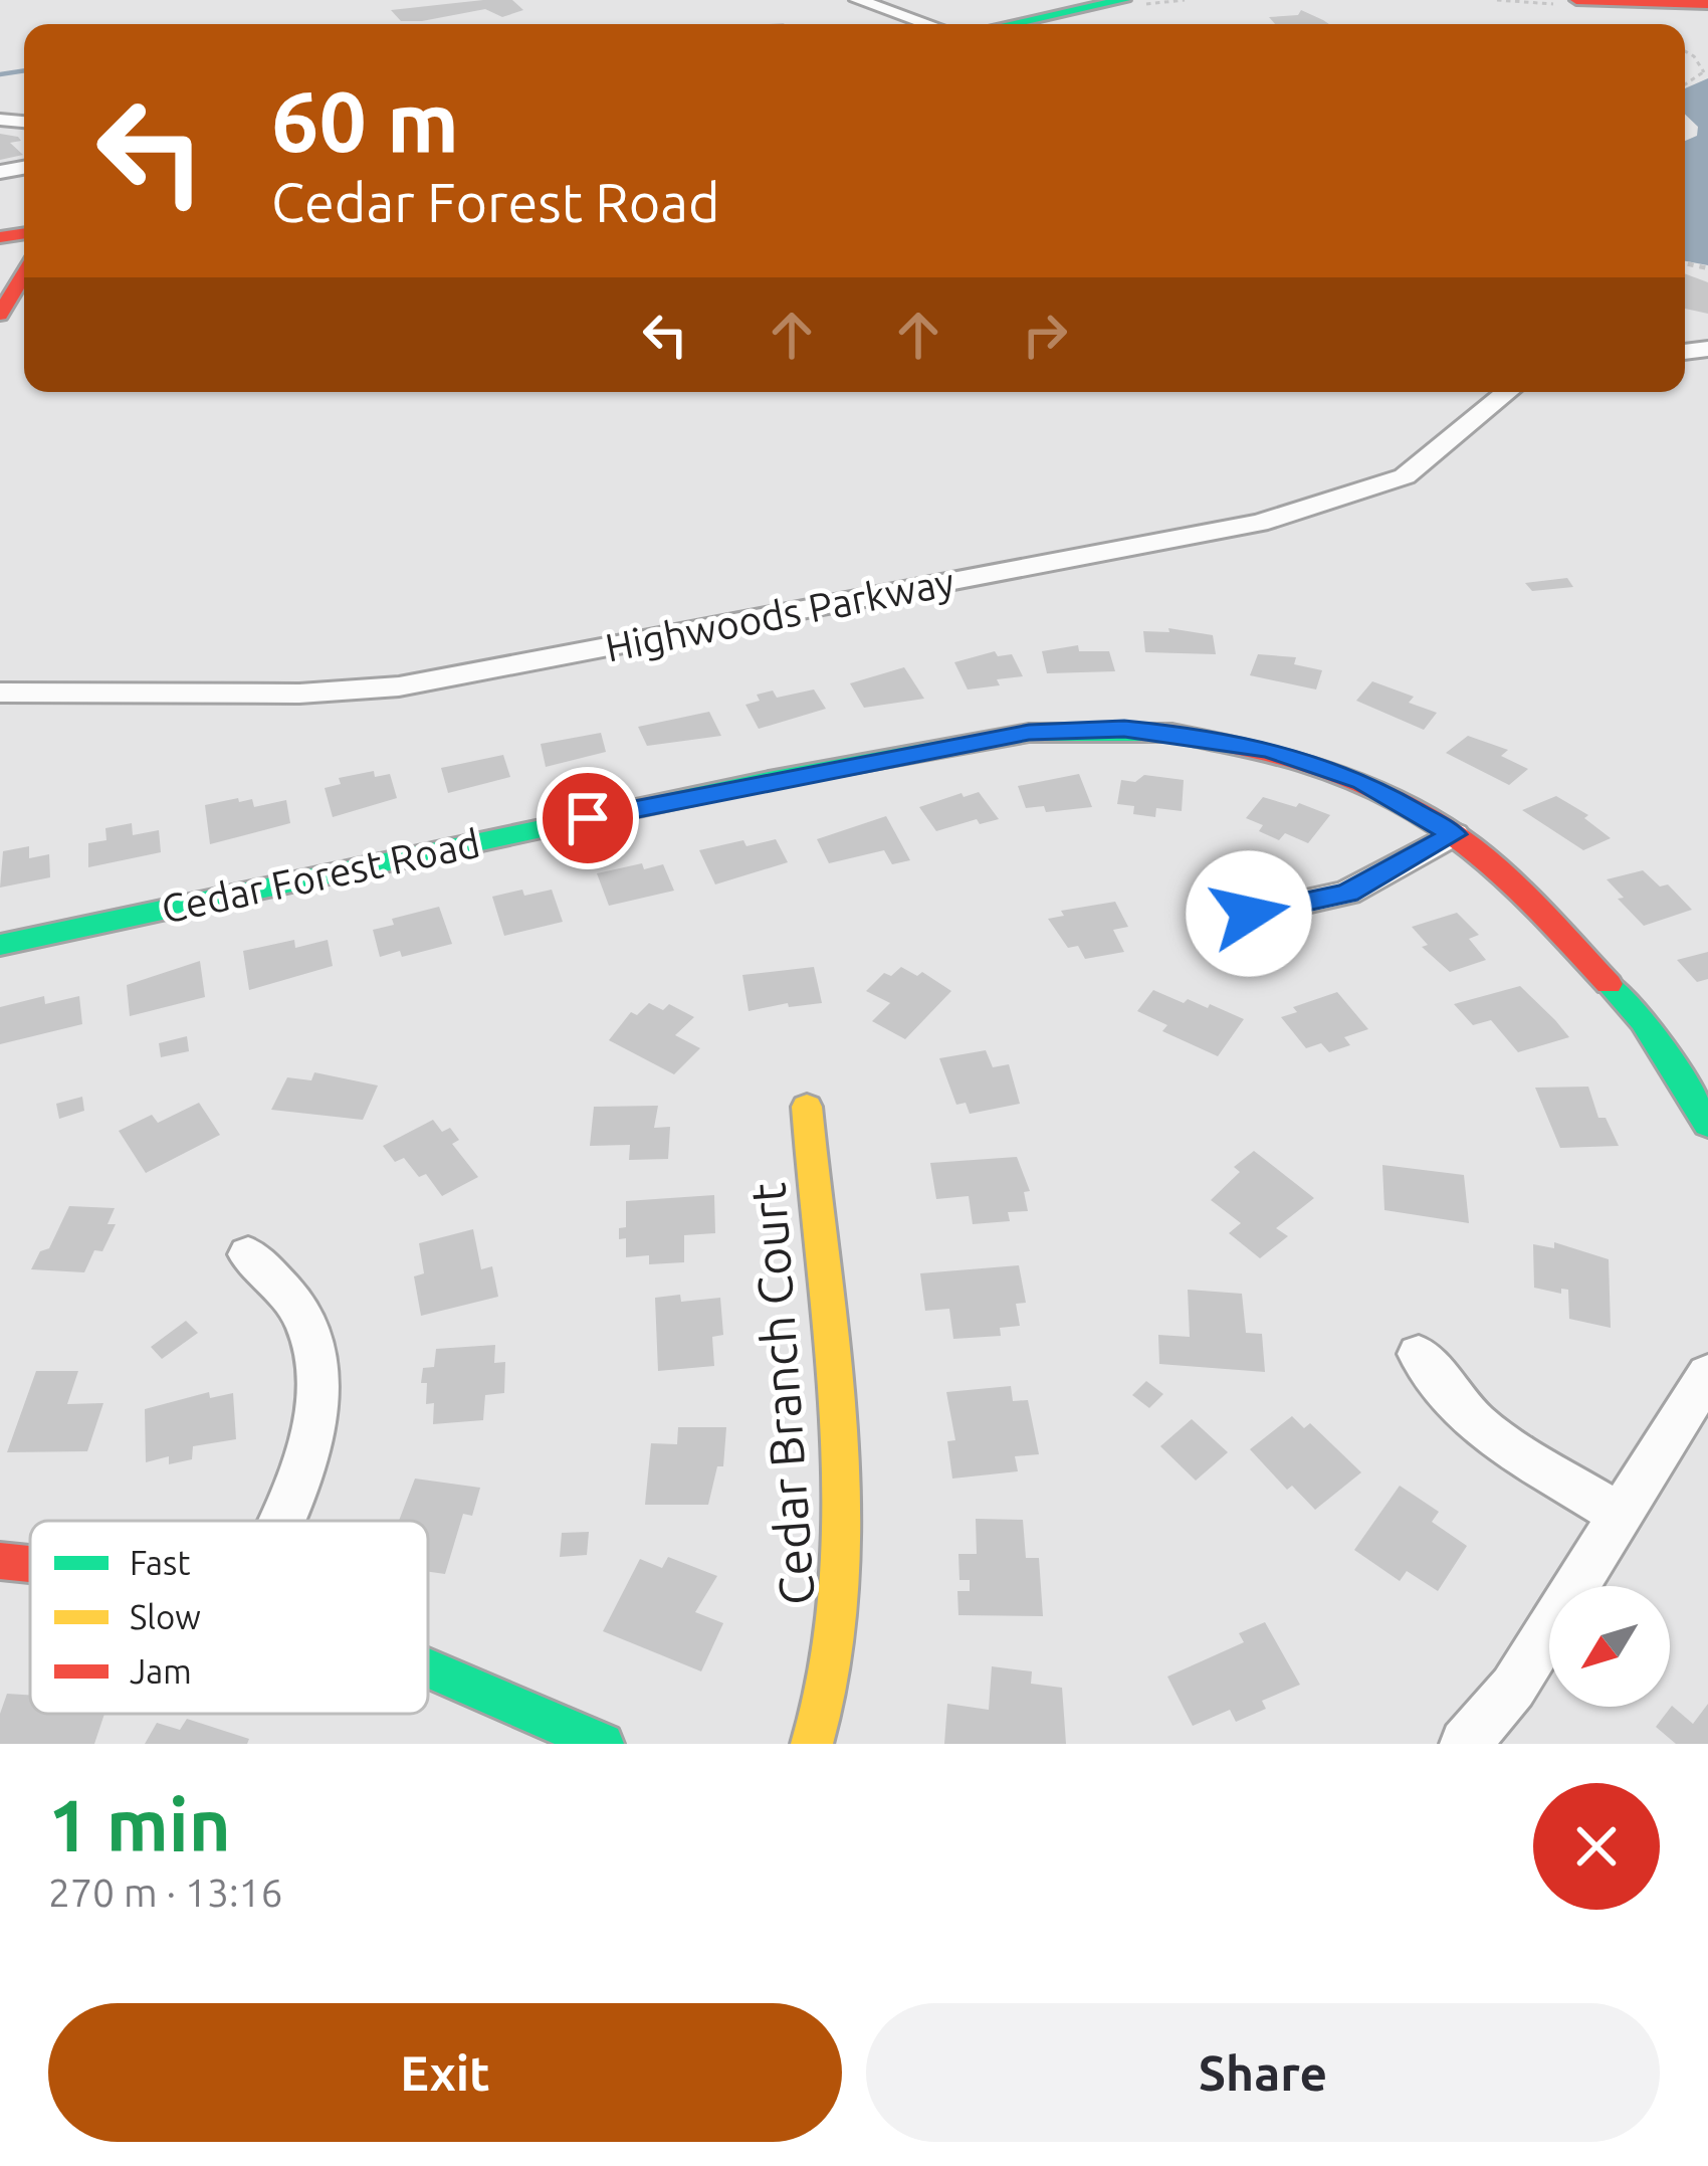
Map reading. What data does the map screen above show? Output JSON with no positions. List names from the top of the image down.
{
  "streets": {
    "street": ["Highwoods Parkway", "Cedar Forest Road", "Cedar Branch Court"]
  },
  "legend": ["Fast", "Slow", "Jam"],
  "north": "bottom left",
  "page": {
    "turn": ["60 m", "Cedar Forest Road"],
    "heading": ["1 min", "270 m · 13:16"],
    "buttons": ["Exit", "Share"]
  }
}
